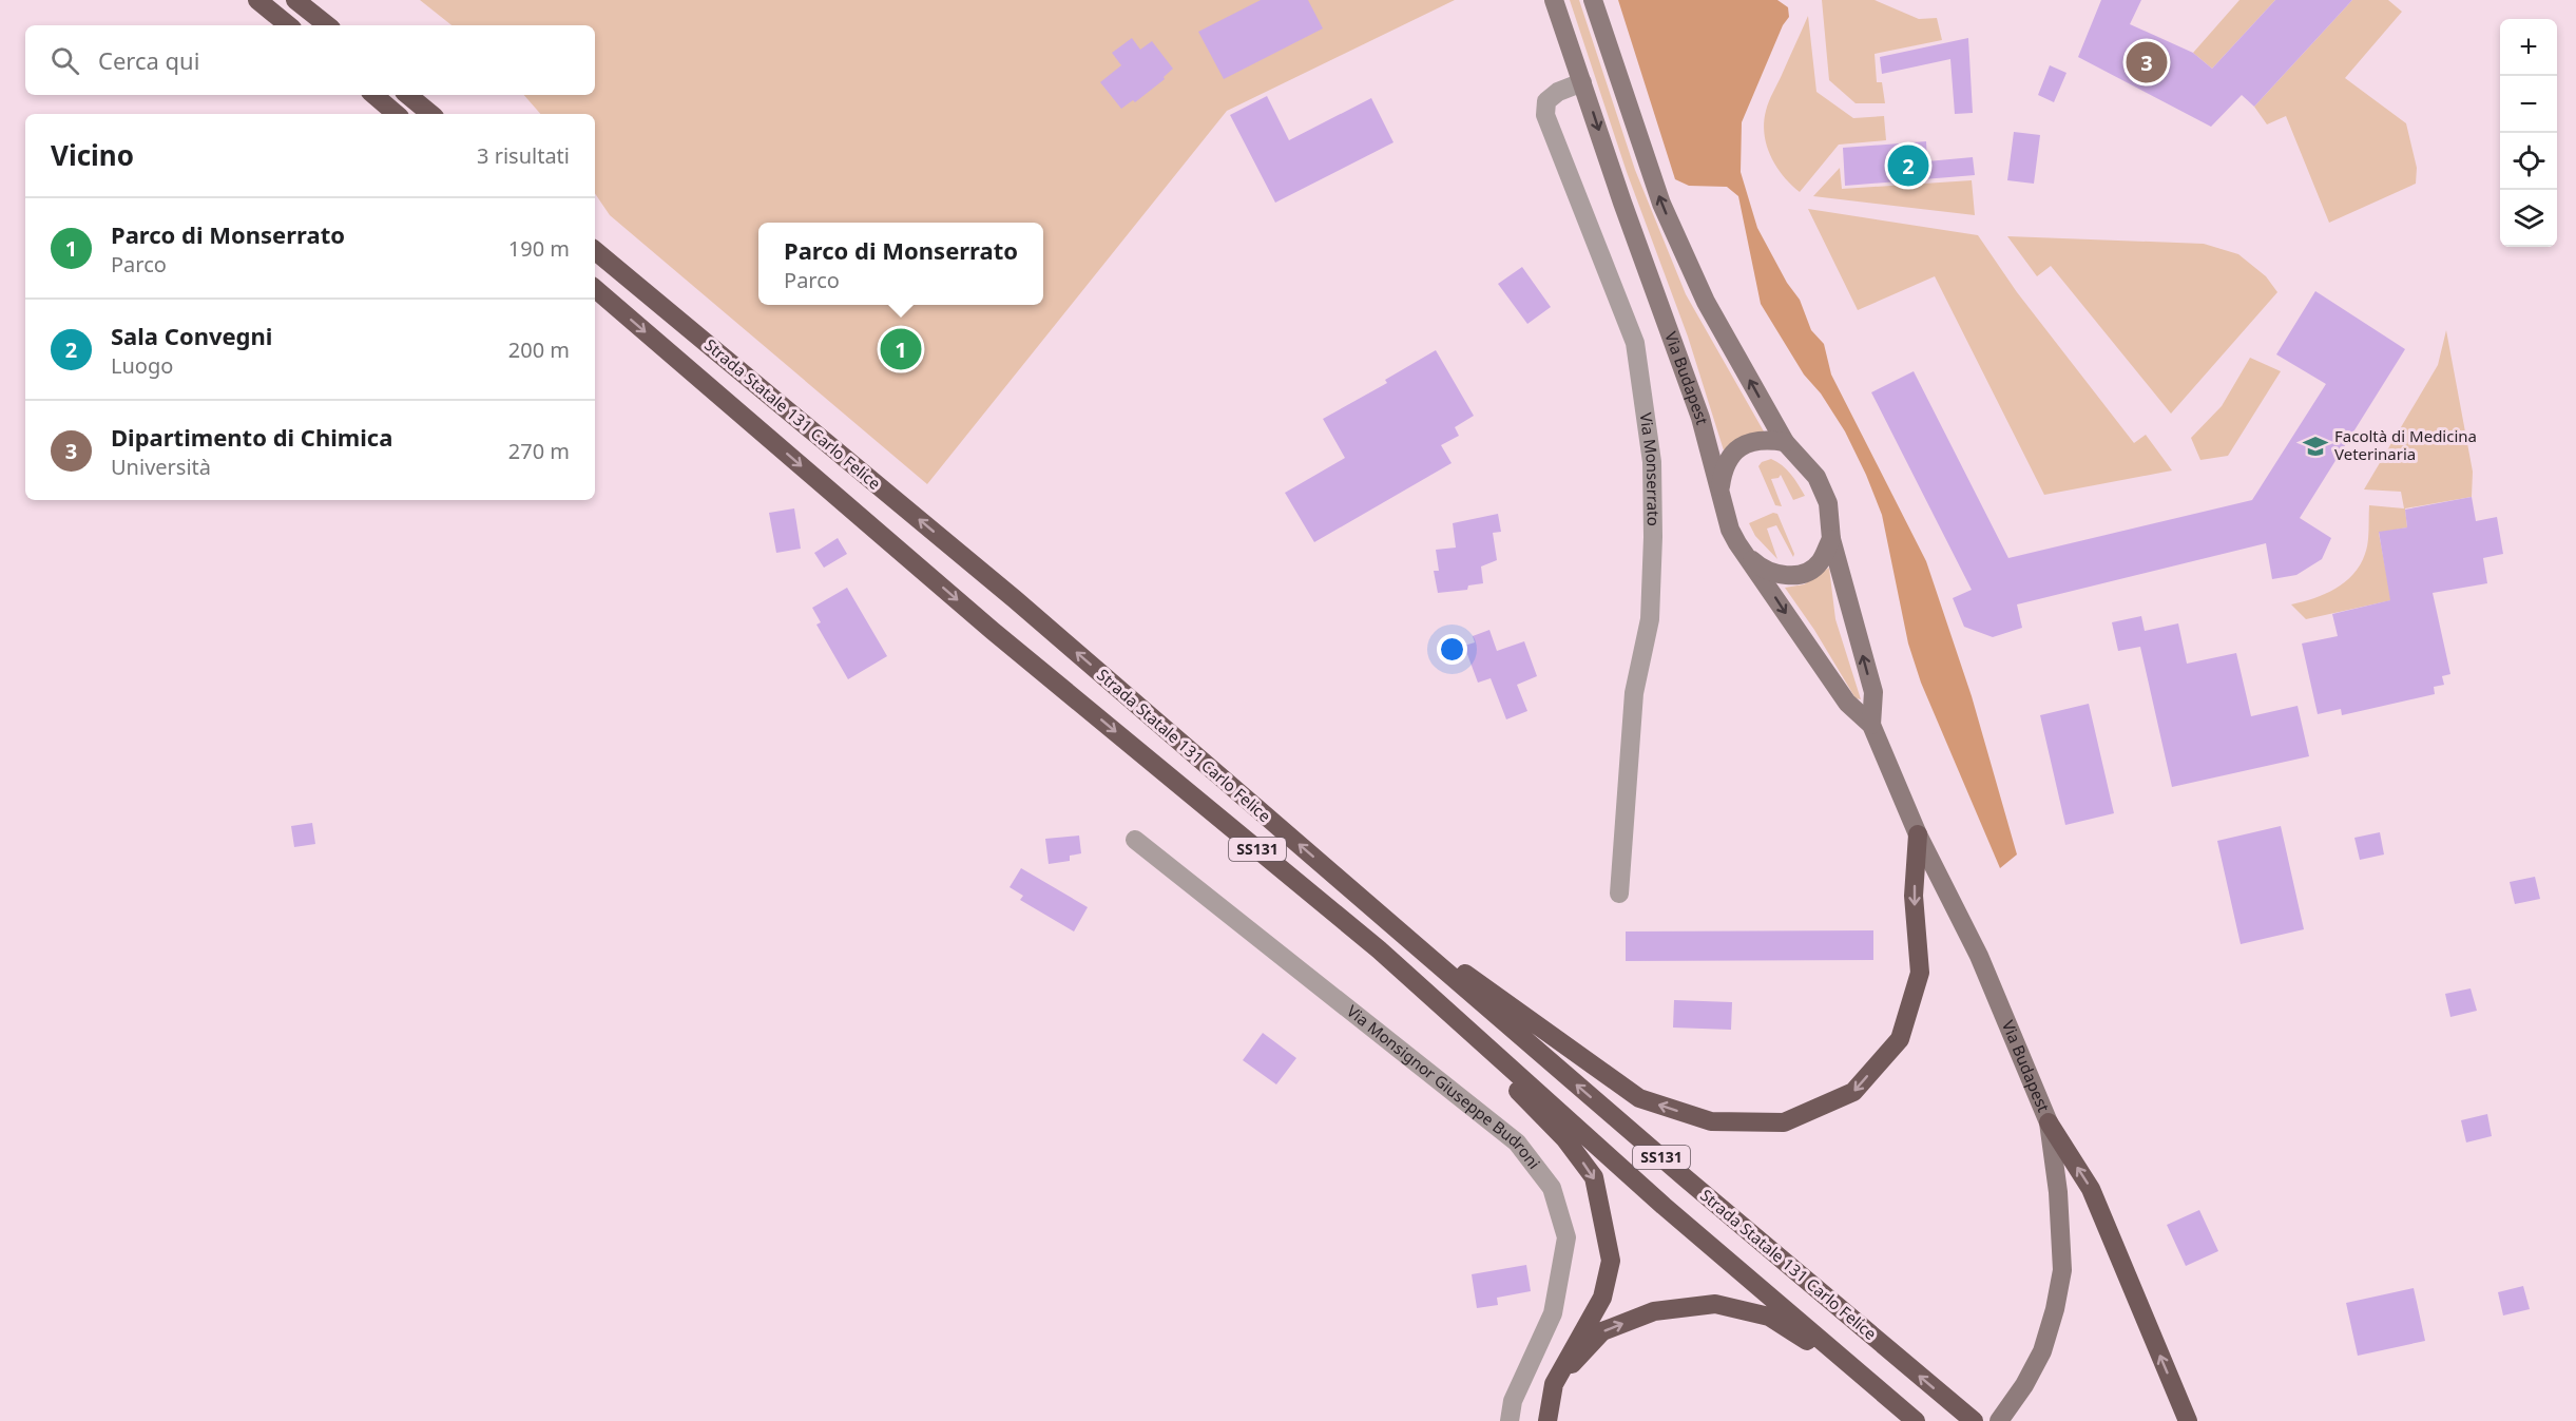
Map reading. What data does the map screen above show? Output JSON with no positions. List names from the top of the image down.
{
  "streets": {
    "highway": ["Strada Statale 131 Carlo Felice", "SS131"],
    "main road": ["Via Budapest"],
    "street": ["Via Monserrato", "Via Monsignor Giuseppe Budroni"]
  },
  "crossings": [
    ["Via Budapest", "Via Monserrato"]
  ],
  "places": {
    "school or university": ["Facoltà di Medicina Veterinaria"]
  },
  "page": {
    "map_buttons": ["+", "−"],
    "search": "Cerca qui",
    "pins": ["3", "2", "1"],
    "heading": ["Vicino", "3 risultati"],
    "list": [
      {
        "mark": "1",
        "name": "Parco di Monserrato",
        "note": "Parco",
        "value": "190 m"
      },
      {
        "mark": "2",
        "name": "Sala Convegni",
        "note": "Luogo",
        "value": "200 m"
      },
      {
        "mark": "3",
        "name": "Dipartimento di Chimica",
        "note": "Università",
        "value": "270 m"
      }
    ],
    "popup": ["Parco di Monserrato", "Parco"]
  }
}
